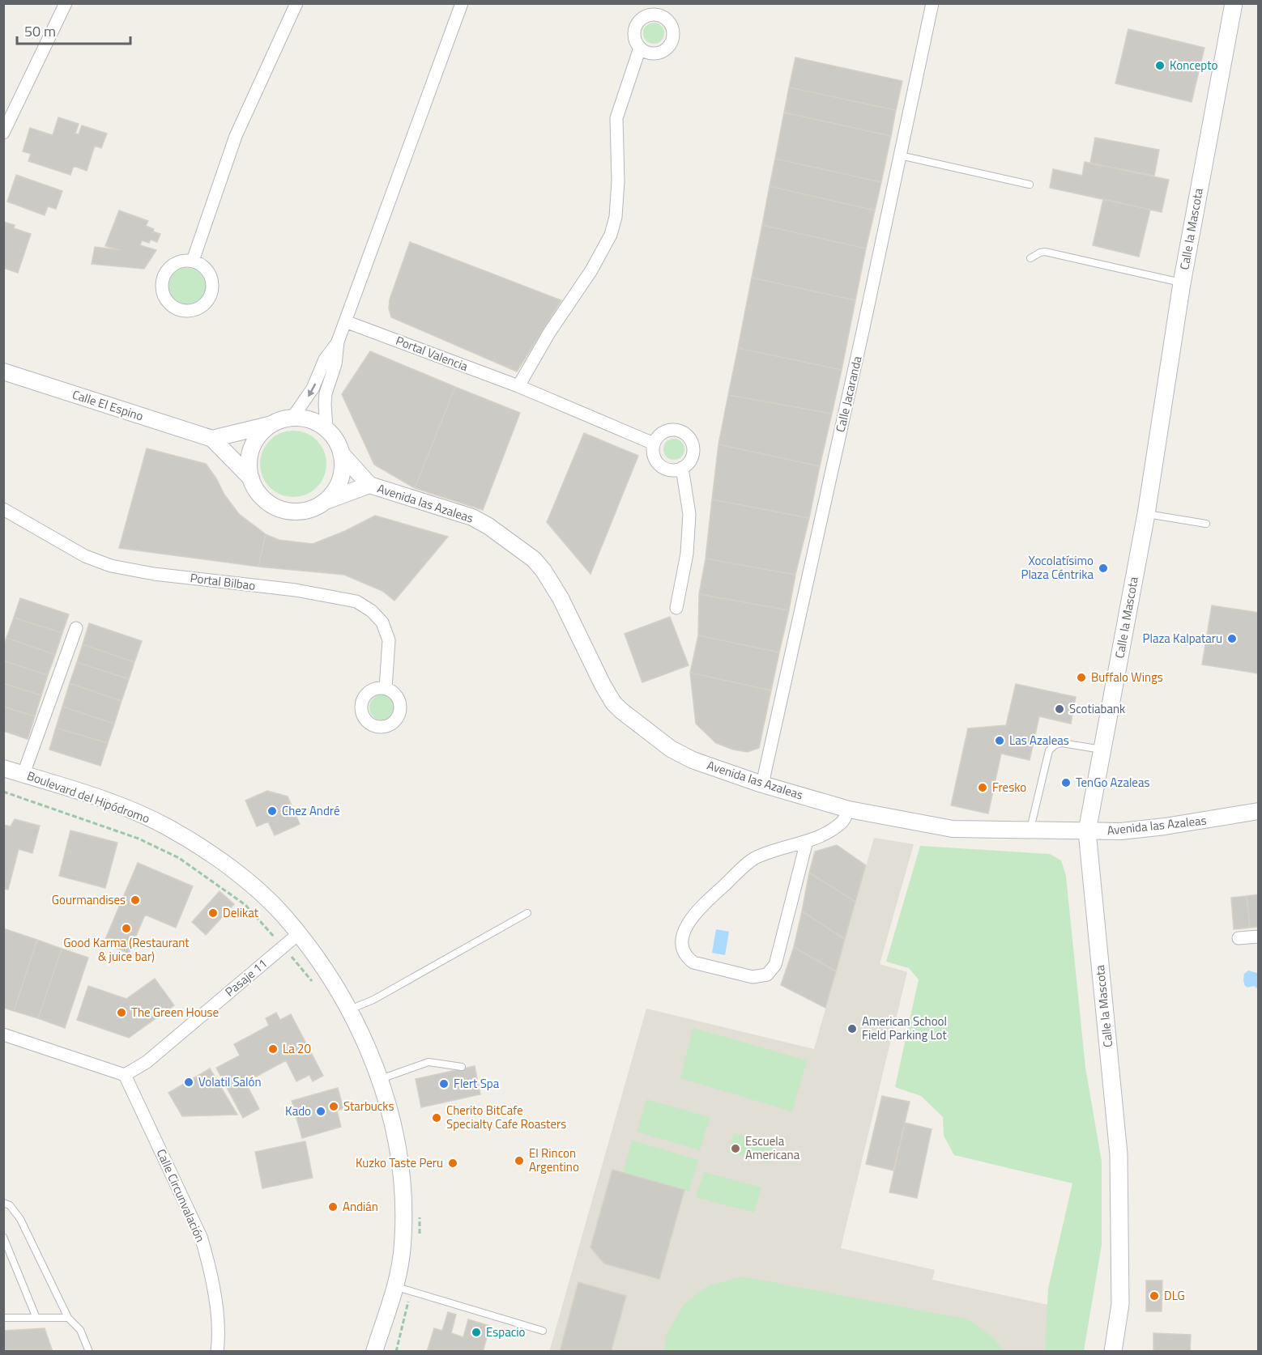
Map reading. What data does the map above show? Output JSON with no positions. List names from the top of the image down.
{
  "streets": {
    "main road": ["Calle la Mascota"],
    "street": [
      "Portal Valencia",
      "Calle Jacaranda",
      "Calle El Espino",
      "Avenida las Azaleas",
      "Portal Bilbao",
      "Boulevard del Hipódromo",
      "Pasaje 11",
      "Calle Circunvalación"
    ]
  },
  "crossings": [
    ["Calle la Mascota", "Avenida las Azaleas"],
    ["Calle Jacaranda", "Avenida las Azaleas"],
    ["Calle El Espino", "Avenida las Azaleas"],
    ["Boulevard del Hipódromo", "Pasaje 11"],
    ["Pasaje 11", "Calle Circunvalación"]
  ],
  "places": [
    "Koncepto",
    "Xocolatísimo Plaza Céntrika",
    "Plaza Kalpataru",
    "Buffalo Wings",
    "Scotiabank",
    "Las Azaleas",
    "TenGo Azaleas",
    "Fresko",
    "Chez André",
    "Gourmandises",
    "Delikat",
    "Good Karma (Restaurant & juice bar)",
    "The Green House",
    "American School Field Parking Lot",
    "La 20",
    "Volatil Salón",
    "Flert Spa",
    "Starbucks",
    "Kado",
    "Cherito BitCafe Specialty Cafe Roasters",
    "Escuela Americana",
    "El Rincon Argentino",
    "Kuzko Taste Peru",
    "Andián",
    "DLG",
    "Espacio"
  ],
  "scale_bar": "50 m"
}
